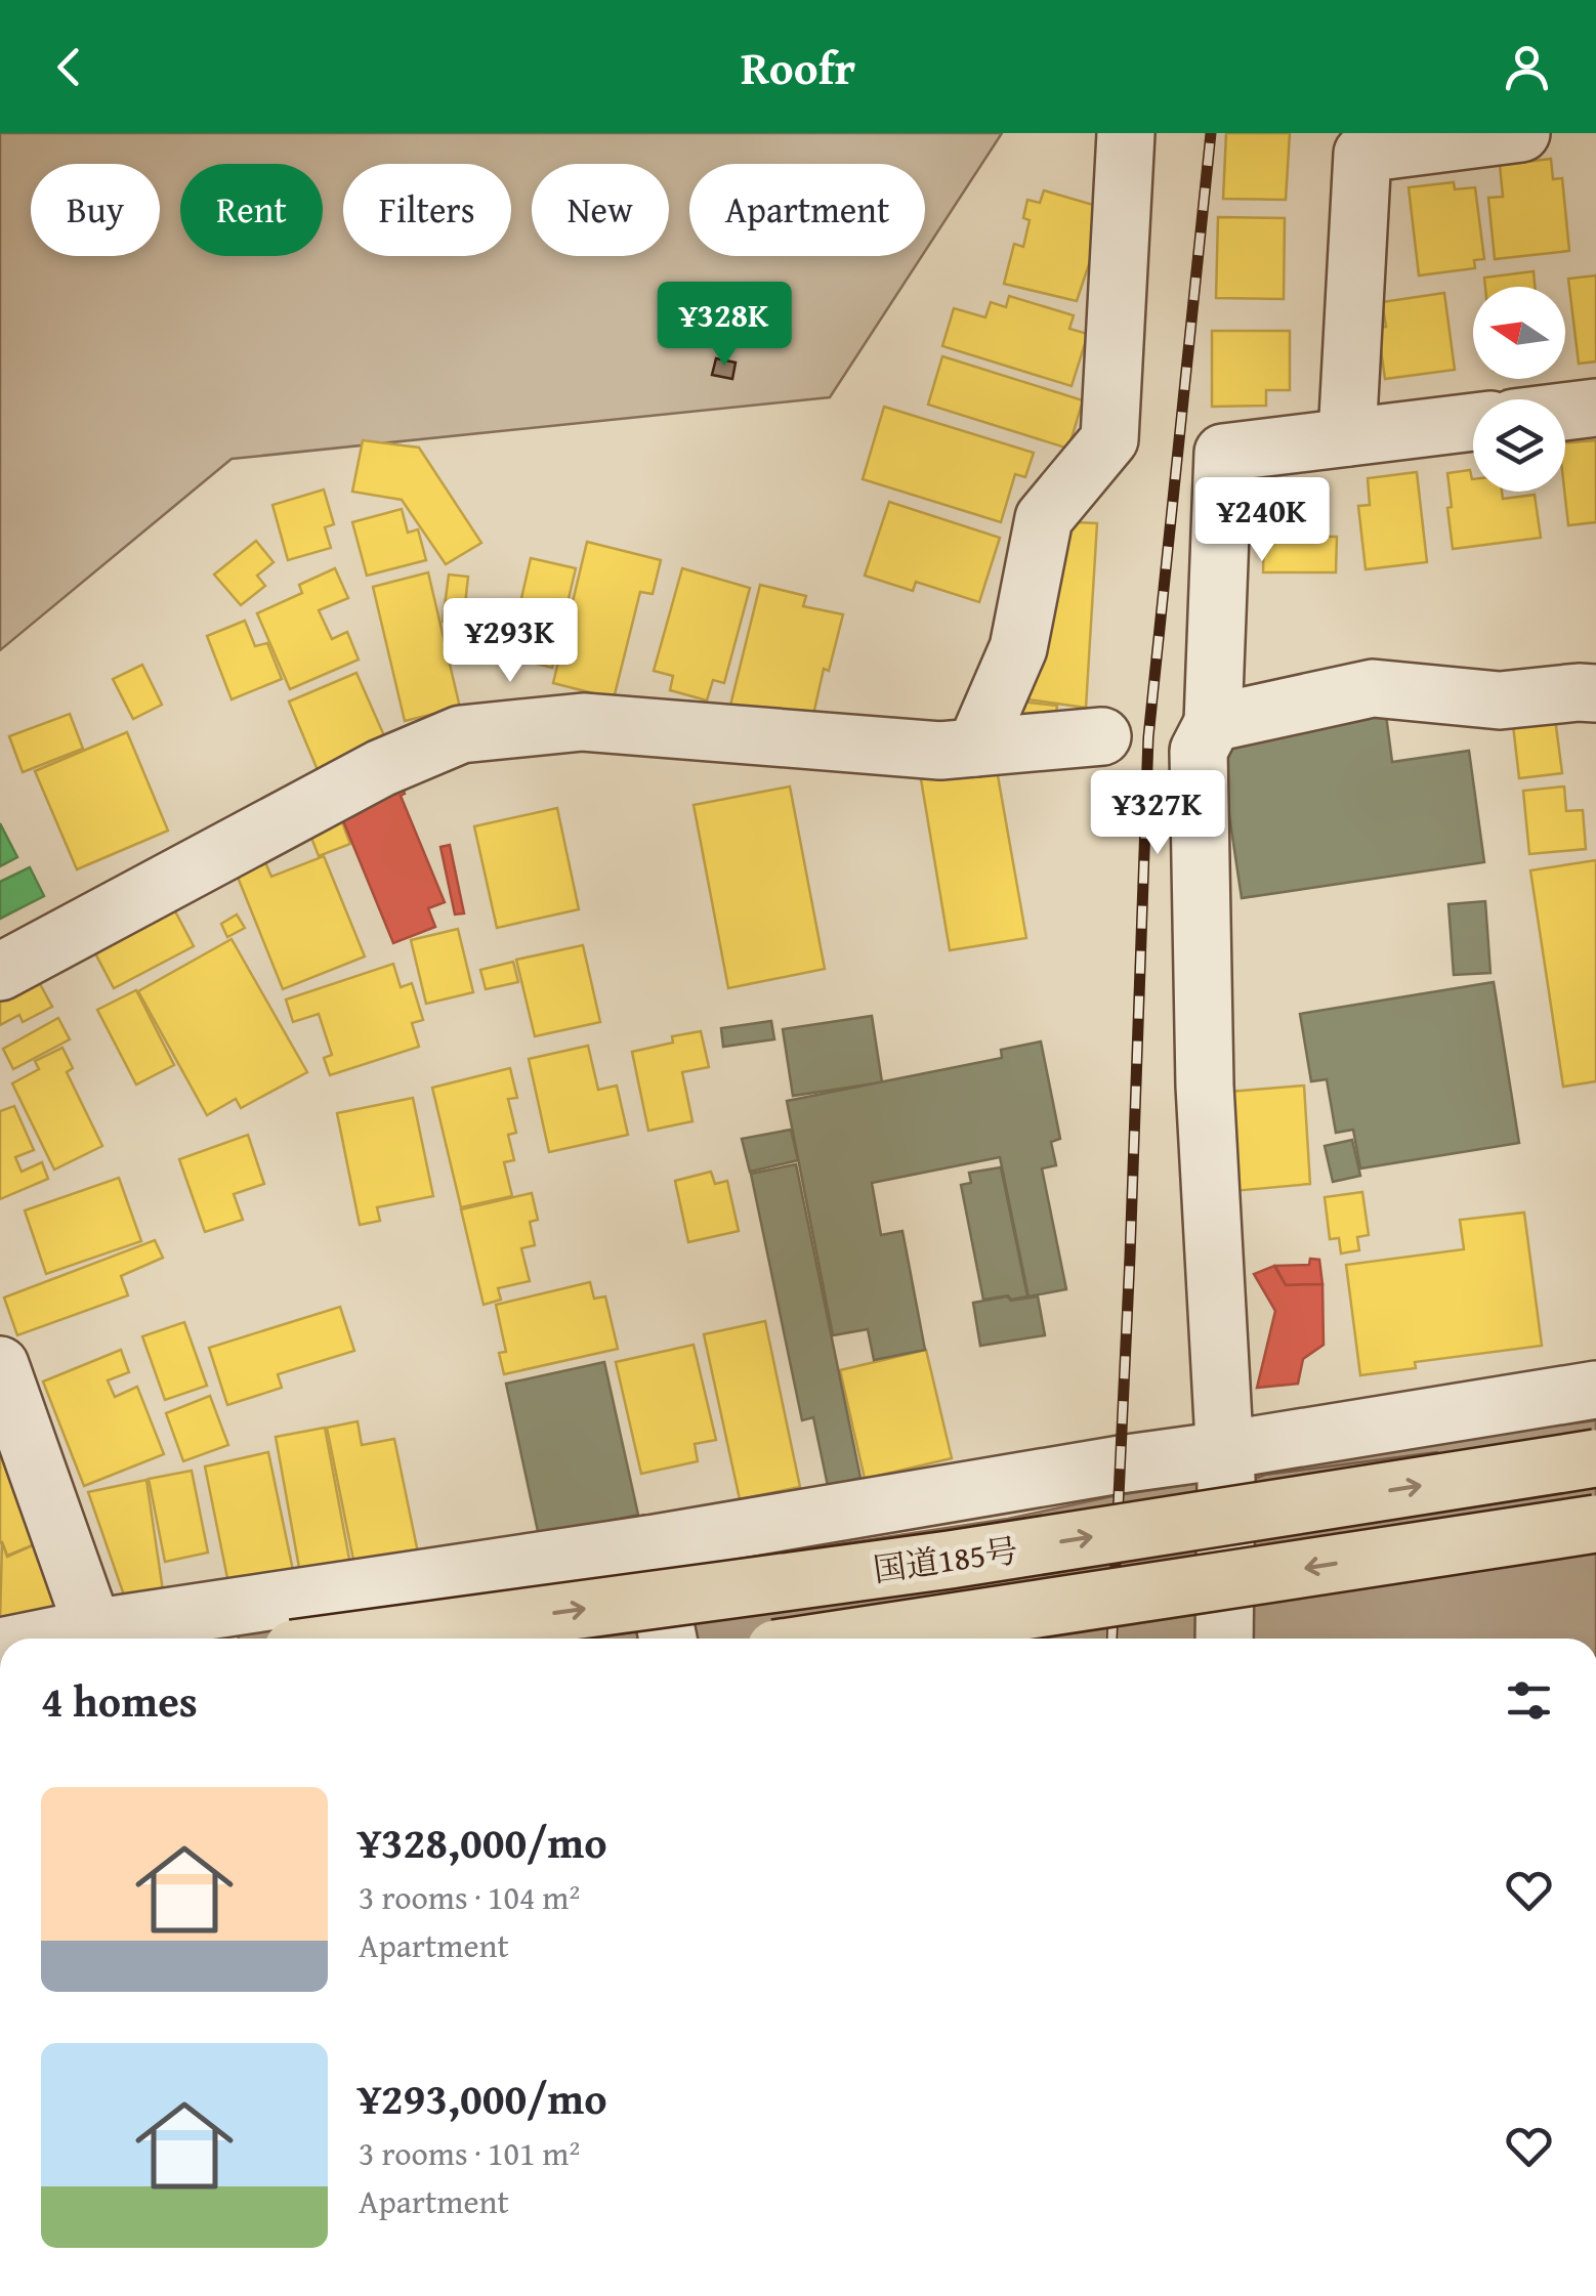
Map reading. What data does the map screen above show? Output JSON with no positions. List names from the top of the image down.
{
  "streets": {
    "highway": ["国道185号"]
  },
  "north": "left",
  "page": {
    "header": "Roofr",
    "chip": [
      "Buy",
      "Rent",
      "Filters",
      "New",
      "Apartment"
    ],
    "price": [
      "¥328K",
      "¥240K",
      "¥293K",
      "¥327K"
    ],
    "heading": "4 homes",
    "list": [
      {
        "name": "¥328,000/mo",
        "note": "3 rooms · 104 m² · Apartment"
      },
      {
        "name": "¥293,000/mo",
        "note": "3 rooms · 101 m² · Apartment"
      }
    ]
  }
}
